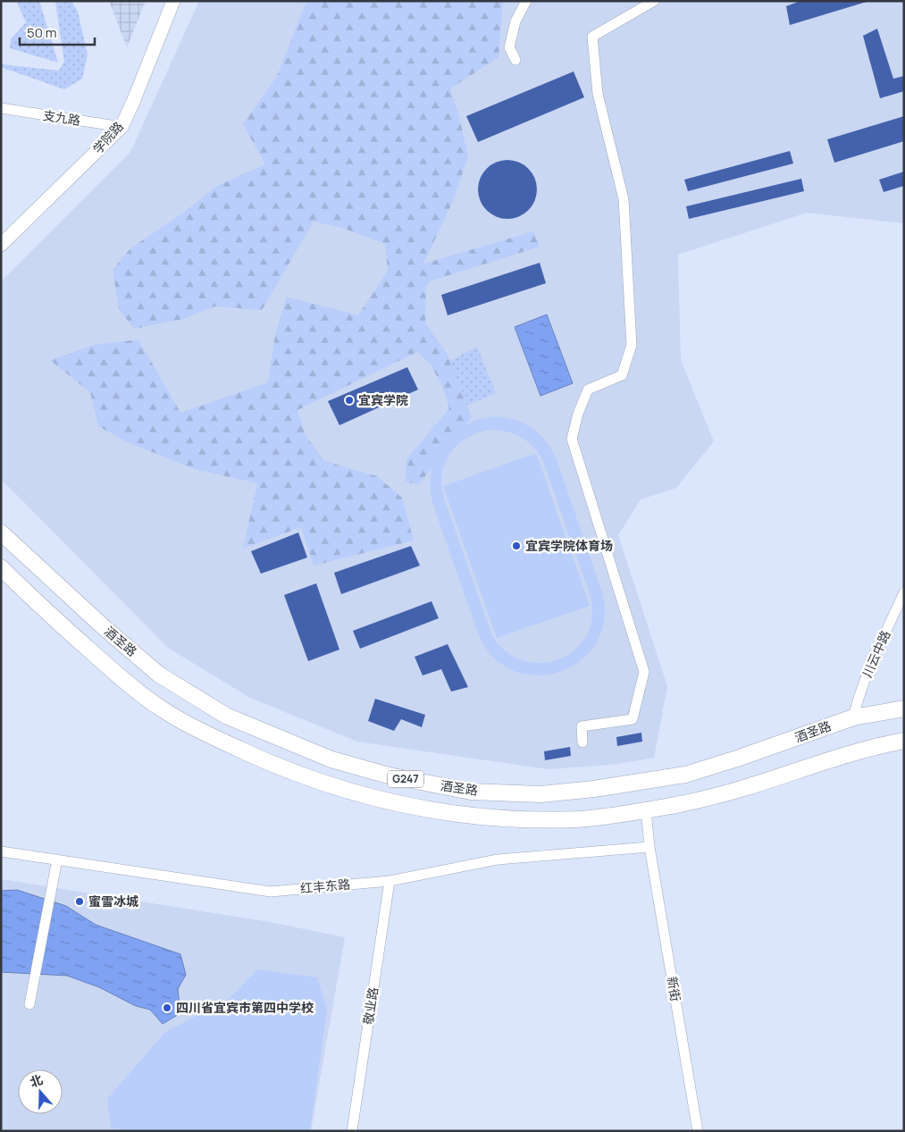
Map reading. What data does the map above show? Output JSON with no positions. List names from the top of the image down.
{
  "streets": {
    "highway": ["酒圣路", "G247"],
    "main road": ["学院路"],
    "street": [
      "支九路",
      "川云中路",
      "红丰东路",
      "新街",
      "敬业路"
    ]
  },
  "crossings": [
    ["支九路", "学院路"],
    ["酒圣路", "川云中路"],
    ["酒圣路", "新街"],
    ["红丰东路", "新街"],
    ["红丰东路", "敬业路"]
  ],
  "places": [
    "宜宾学院",
    "宜宾学院体育场",
    "蜜雪冰城",
    "四川省宜宾市第四中学校"
  ],
  "scale_bar": "50 m",
  "north": "top"
}
